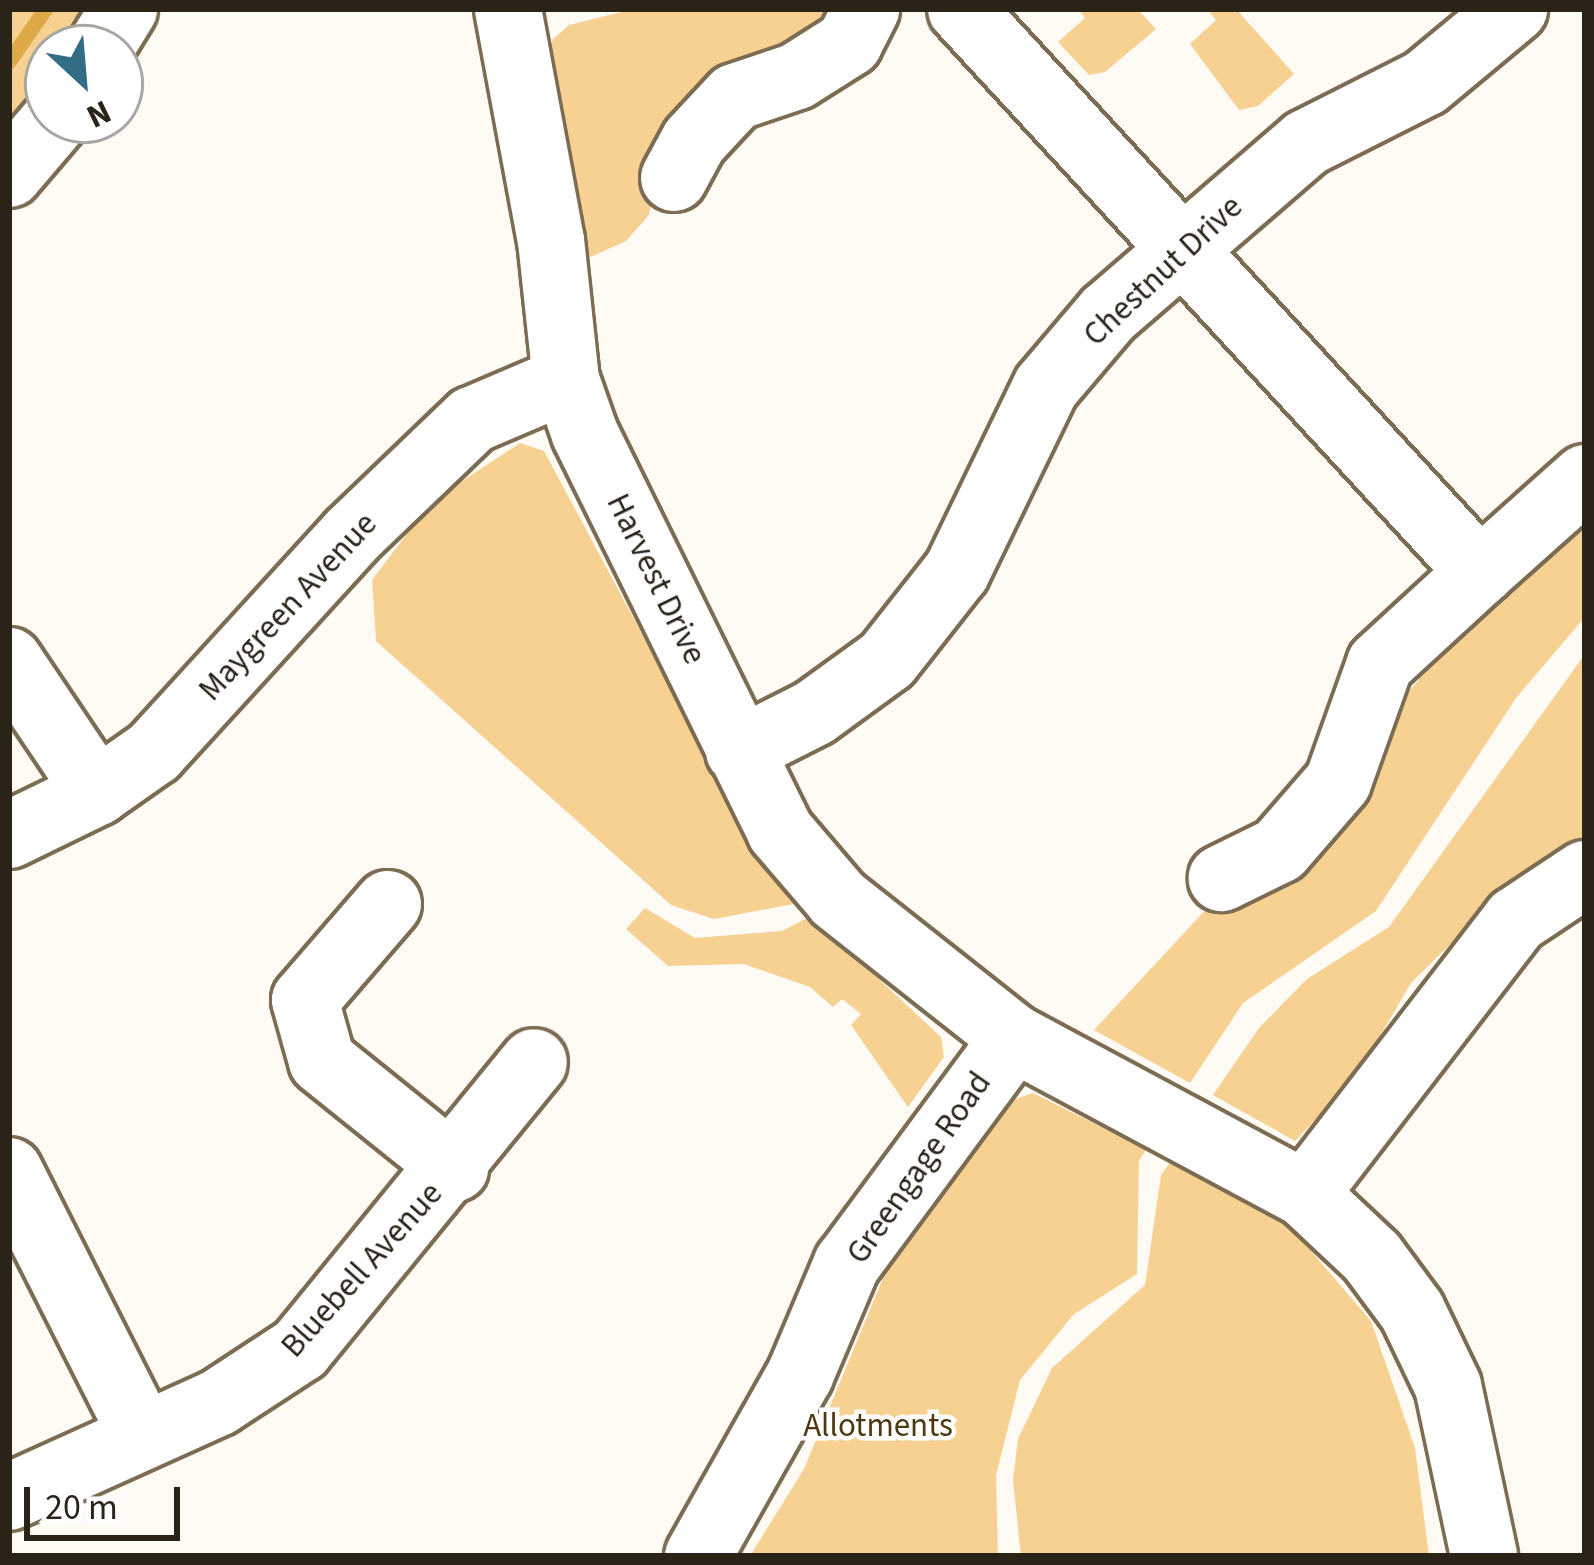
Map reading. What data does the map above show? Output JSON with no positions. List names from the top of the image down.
{
  "streets": {
    "street": [
      "Chestnut Drive",
      "Harvest Drive",
      "Maygreen Avenue",
      "Greengage Road",
      "Bluebell Avenue"
    ]
  },
  "crossings": [
    ["Chestnut Drive", "Harvest Drive"],
    ["Harvest Drive", "Maygreen Avenue"],
    ["Harvest Drive", "Greengage Road"]
  ],
  "parks": ["Allotments"],
  "scale_bar": "20 m",
  "north": "bottom right"
}
